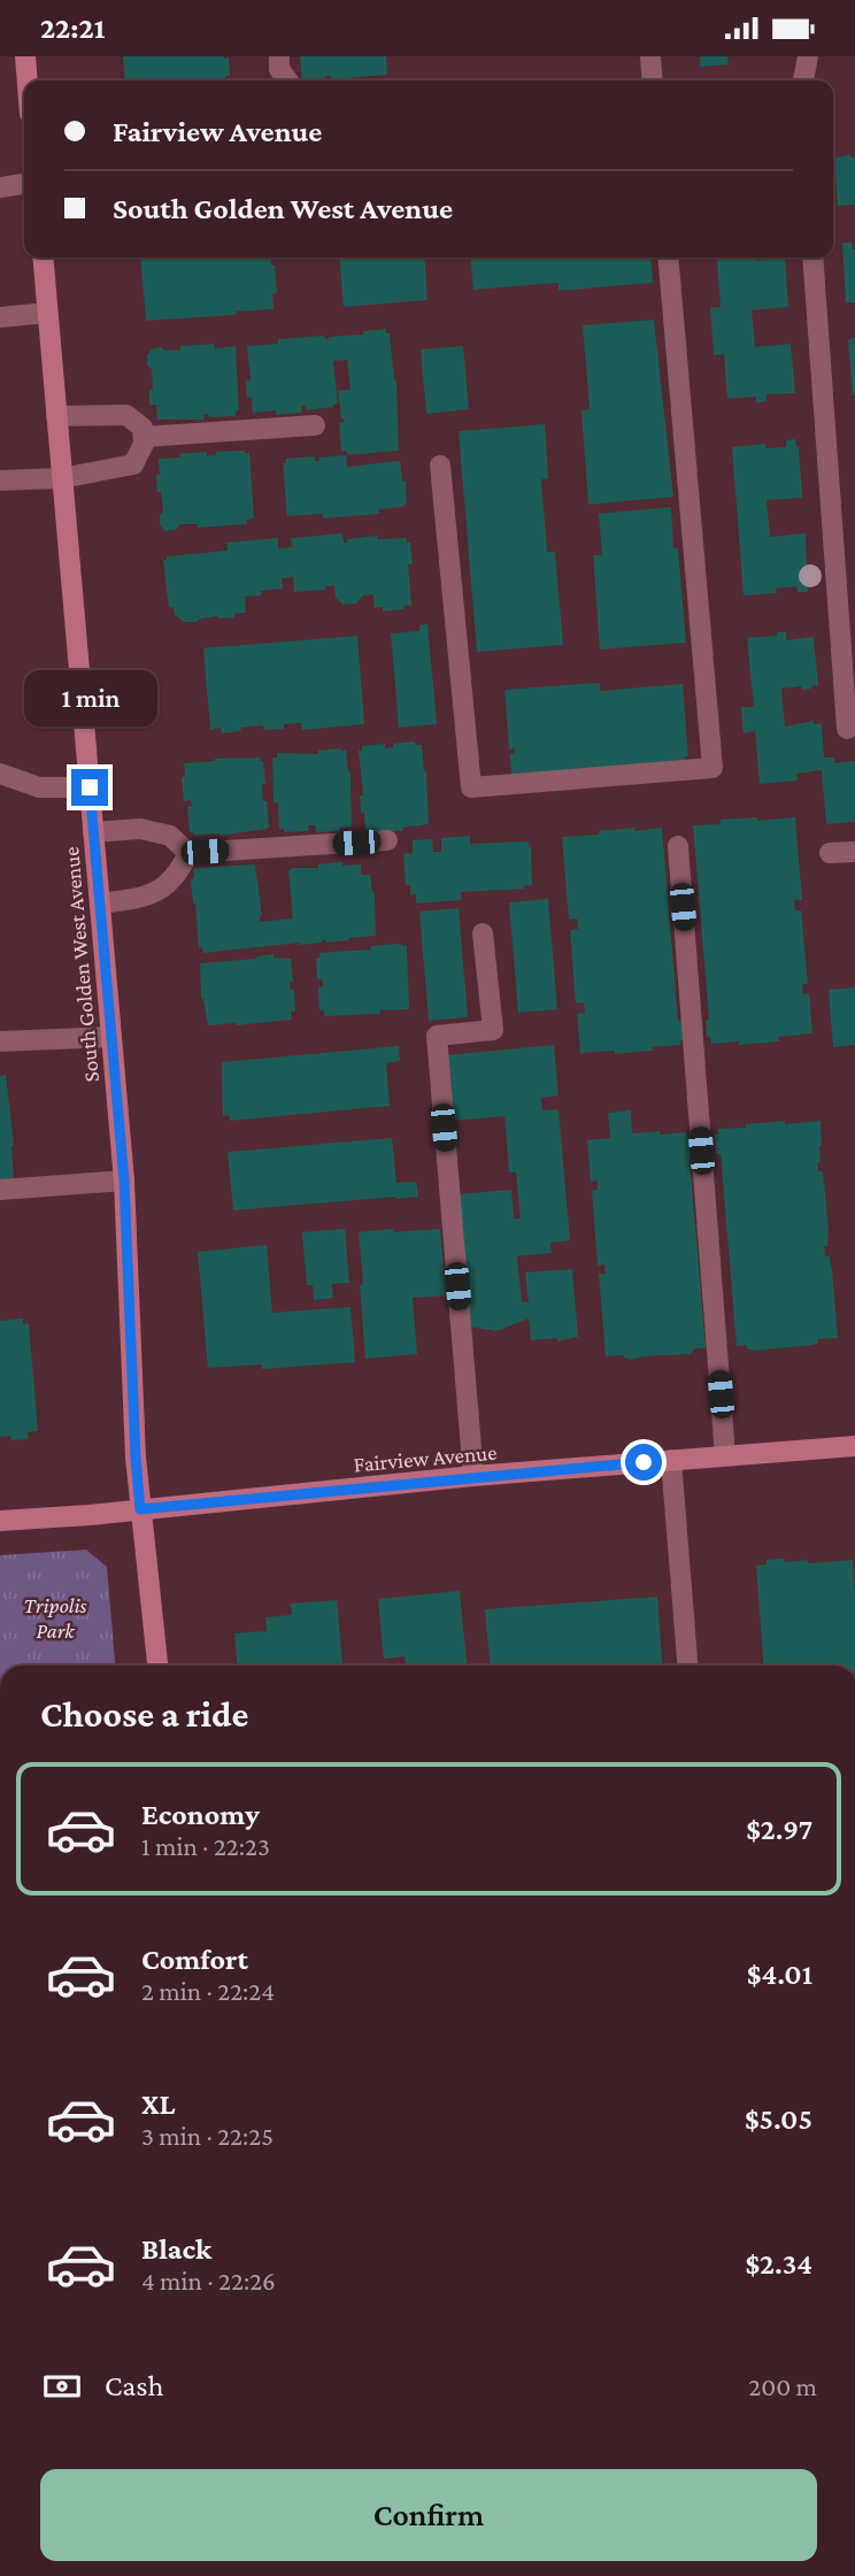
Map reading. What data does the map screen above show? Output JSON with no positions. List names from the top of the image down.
{
  "streets": {
    "street": ["South Golden West Avenue", "Fairview Avenue"]
  },
  "crossings": [
    ["South Golden West Avenue", "Fairview Avenue"]
  ],
  "parks": ["Tripolis Park"],
  "page": {
    "status": "22:21",
    "banner": ["Fairview Avenue", "South Golden West Avenue"],
    "bubble": "1 min",
    "heading": "Choose a ride",
    "list": [
      {
        "name": "Economy",
        "note": "1 min · 22:23",
        "value": "$2.97"
      },
      {
        "name": "Comfort",
        "note": "2 min · 22:24",
        "value": "$4.01"
      },
      {
        "name": "XL",
        "note": "3 min · 22:25",
        "value": "$5.05"
      },
      {
        "name": "Black",
        "note": "4 min · 22:26",
        "value": "$2.34"
      }
    ],
    "pay": ["Cash", "200 m"],
    "buttons": "Confirm"
  }
}
